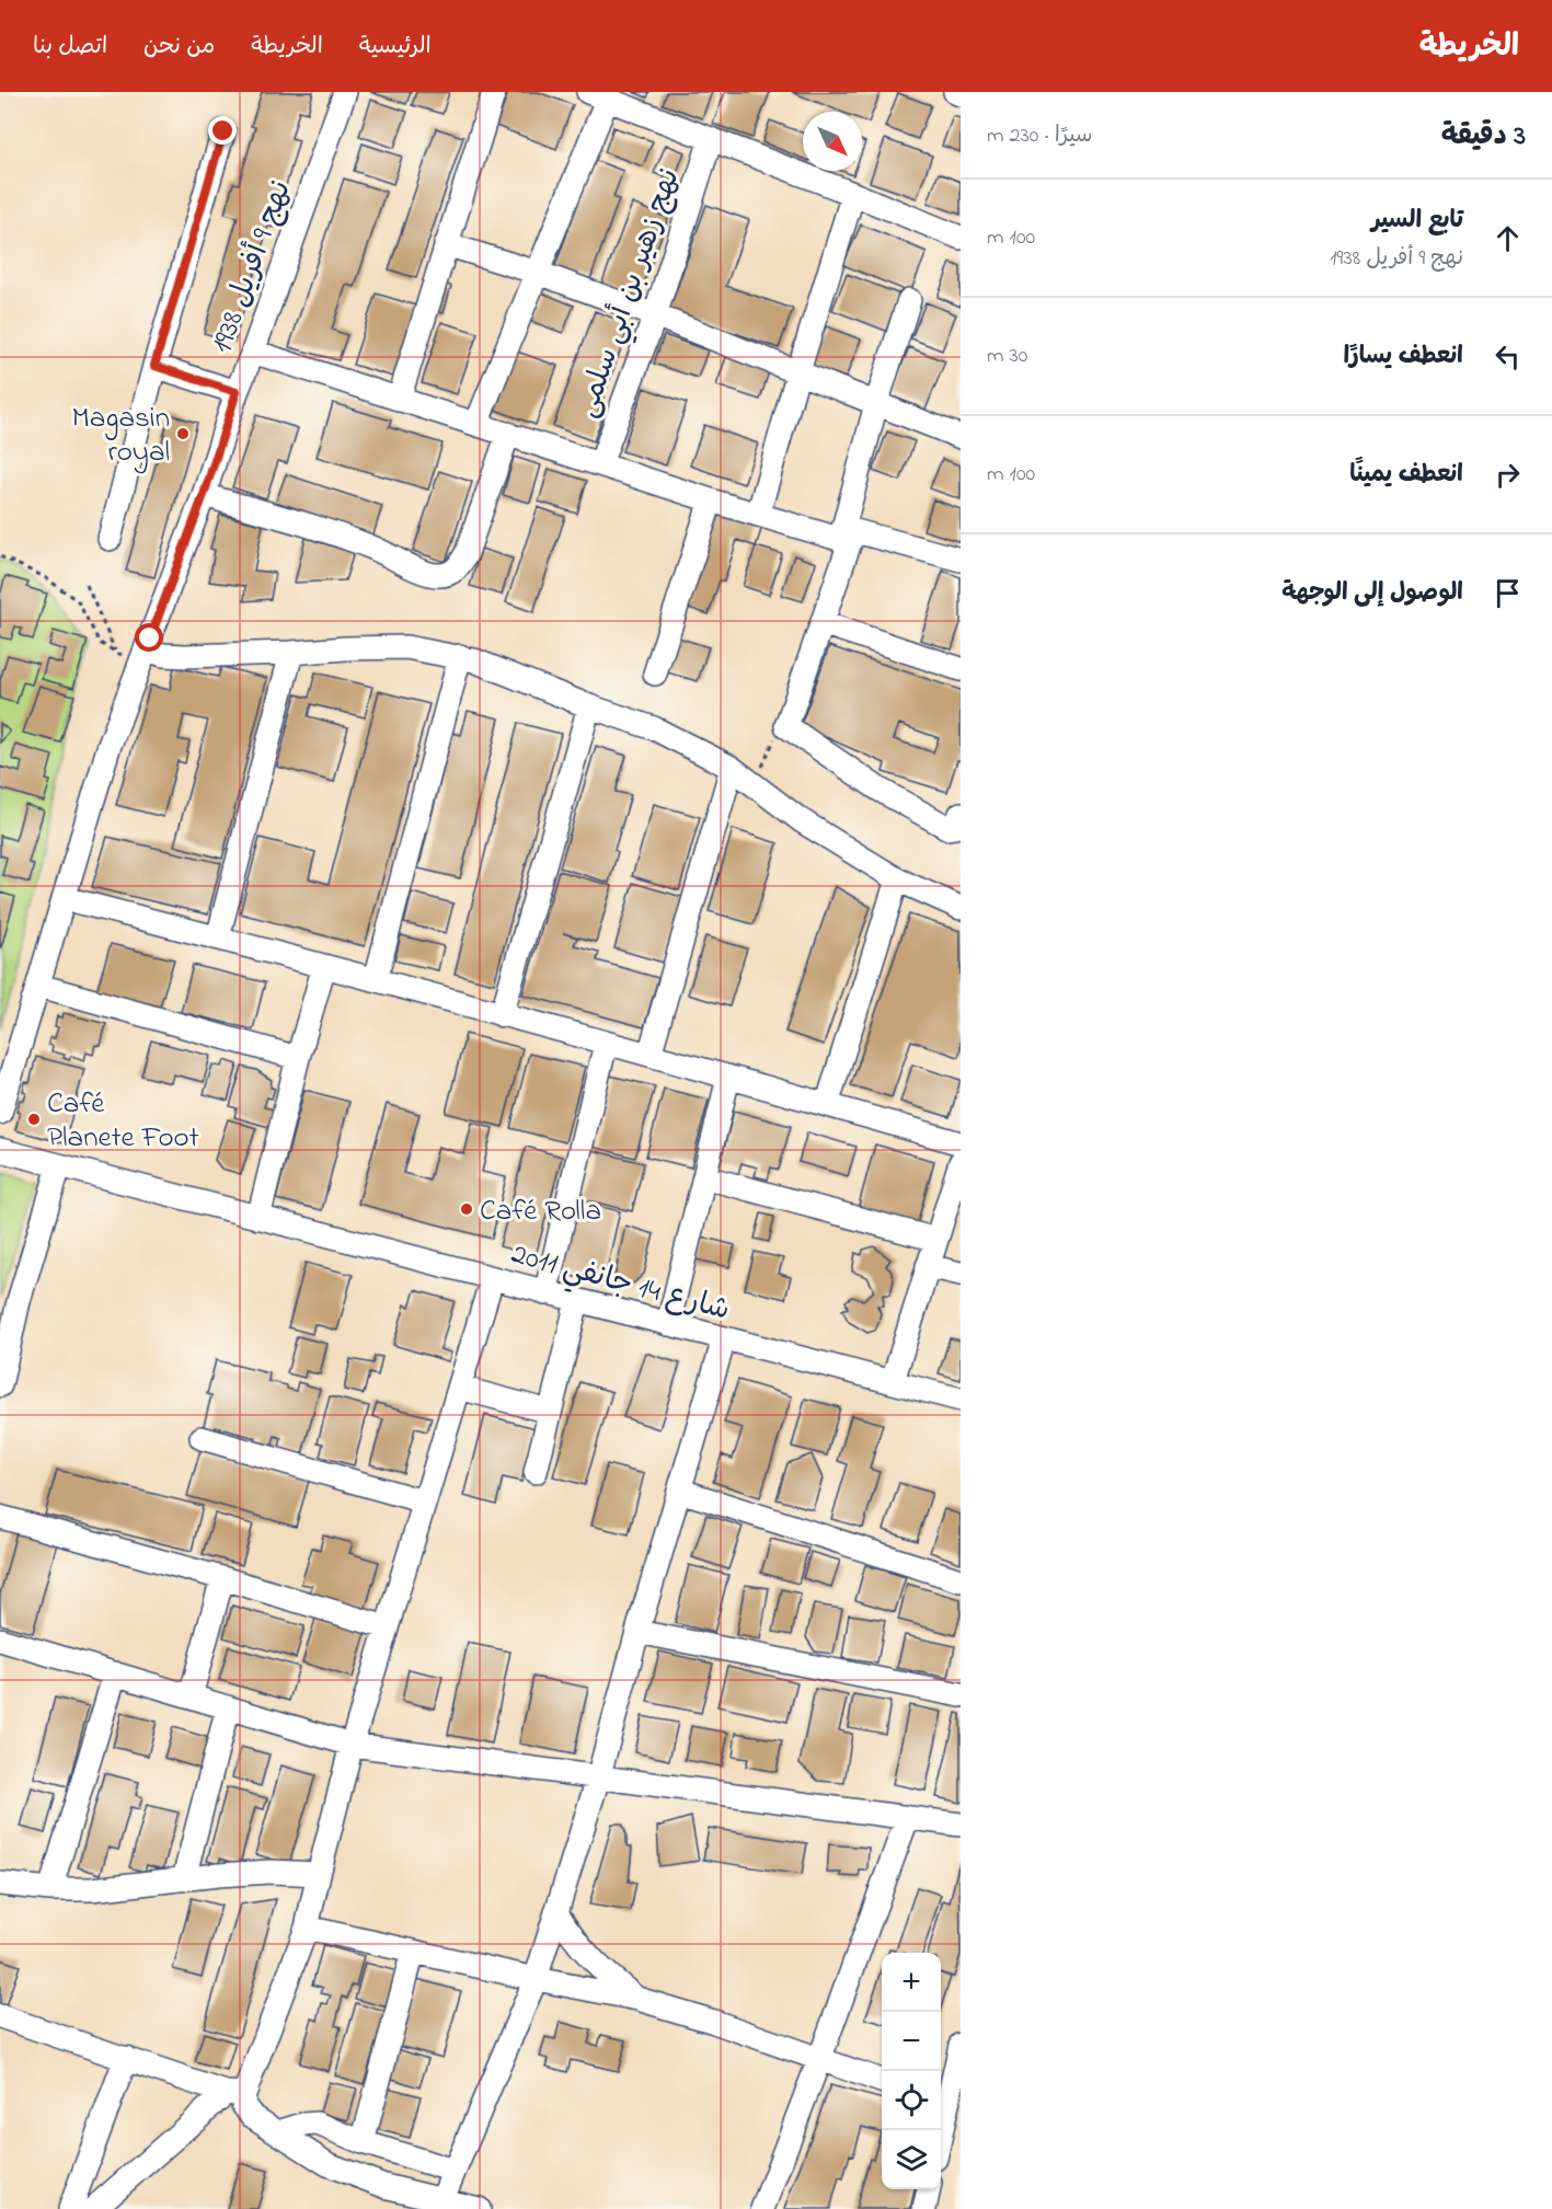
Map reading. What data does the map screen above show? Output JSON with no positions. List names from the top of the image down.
{
  "streets": {
    "street": ["نهج 9 أفريل 1938", "نهج زهير بن أبي سلمى", "شارع 14 جانفي 2011"]
  },
  "places": ["Magasin royal", "Café Planete Foot", "Café Rolla"],
  "north": "bottom right",
  "page": {
    "header": "الخريطة",
    "nav": [
      "الرئيسية",
      "الخريطة",
      "من نحن",
      "اتصل بنا"
    ],
    "heading": ["3 دقيقة", "سيرًا · 230 m"],
    "list": [
      ["تابع السير", "نهج 9 أفريل 1938", "100 m"],
      ["انعطف يسارًا", "30 m"],
      ["انعطف يمينًا", "100 m"],
      "الوصول إلى الوجهة"
    ],
    "map_buttons": ["+", "−"]
  }
}
